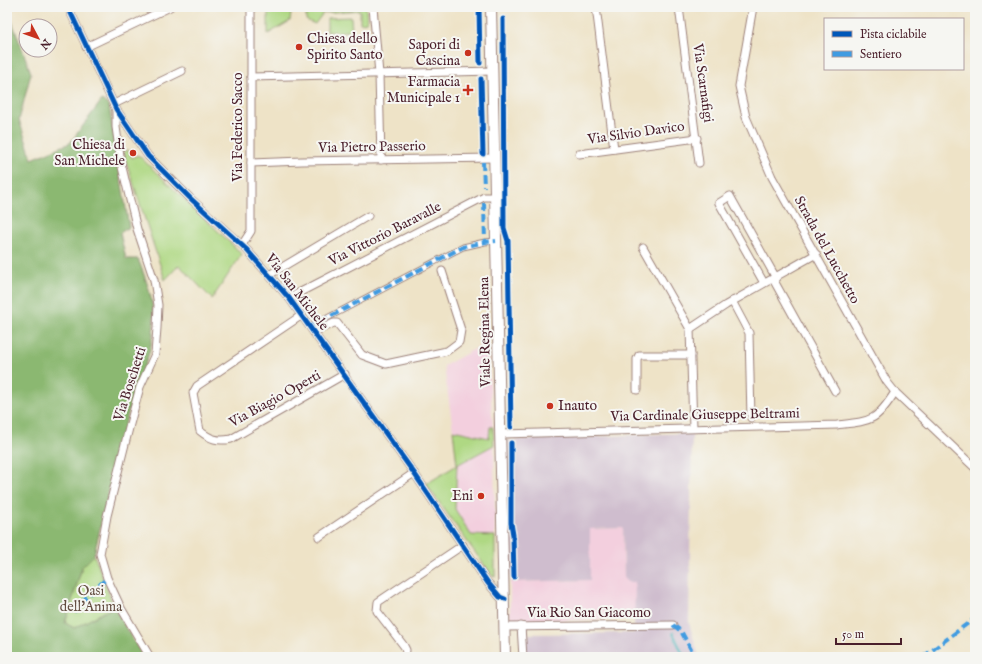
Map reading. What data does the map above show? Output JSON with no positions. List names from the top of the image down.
{
  "streets": {
    "main road": ["Viale Regina Elena"],
    "street": [
      "Via Scarnafigi",
      "Via Federico Sacco",
      "Via Silvio Davico",
      "Via Pietro Passerio",
      "Via Vittorio Baravalle",
      "Strada del Lucchetto",
      "Via San Michele",
      "Via Boschetti",
      "Via Biagio Operti",
      "Via Cardinale Giuseppe Beltrami",
      "Via Rio San Giacomo"
    ]
  },
  "crossings": [
    ["Via Scarnafigi", "Via Silvio Davico"],
    ["Via Federico Sacco", "Via Pietro Passerio"],
    ["Via Federico Sacco", "Via San Michele"],
    ["Via Pietro Passerio", "Viale Regina Elena"],
    ["Via Vittorio Baravalle", "Via San Michele"],
    ["Via Vittorio Baravalle", "Viale Regina Elena"],
    ["Strada del Lucchetto", "Via Cardinale Giuseppe Beltrami"],
    ["Via San Michele", "Viale Regina Elena"],
    ["Via San Michele", "Via Boschetti"],
    ["Via San Michele", "Via Biagio Operti"],
    ["Viale Regina Elena", "Via Cardinale Giuseppe Beltrami"],
    ["Viale Regina Elena", "Via Rio San Giacomo"]
  ],
  "parks": ["Oasi dell'Anima"],
  "places": {
    "other": [
      "Chiesa dello Spirito Santo",
      "Sapori di Cascina",
      "Chiesa di San Michele",
      "Inauto",
      "Eni"
    ],
    "health": ["Farmacia Municipale 1"]
  },
  "legend": ["Pista ciclabile", "Sentiero"],
  "scale_bar": "50 m",
  "north": "bottom right"
}
